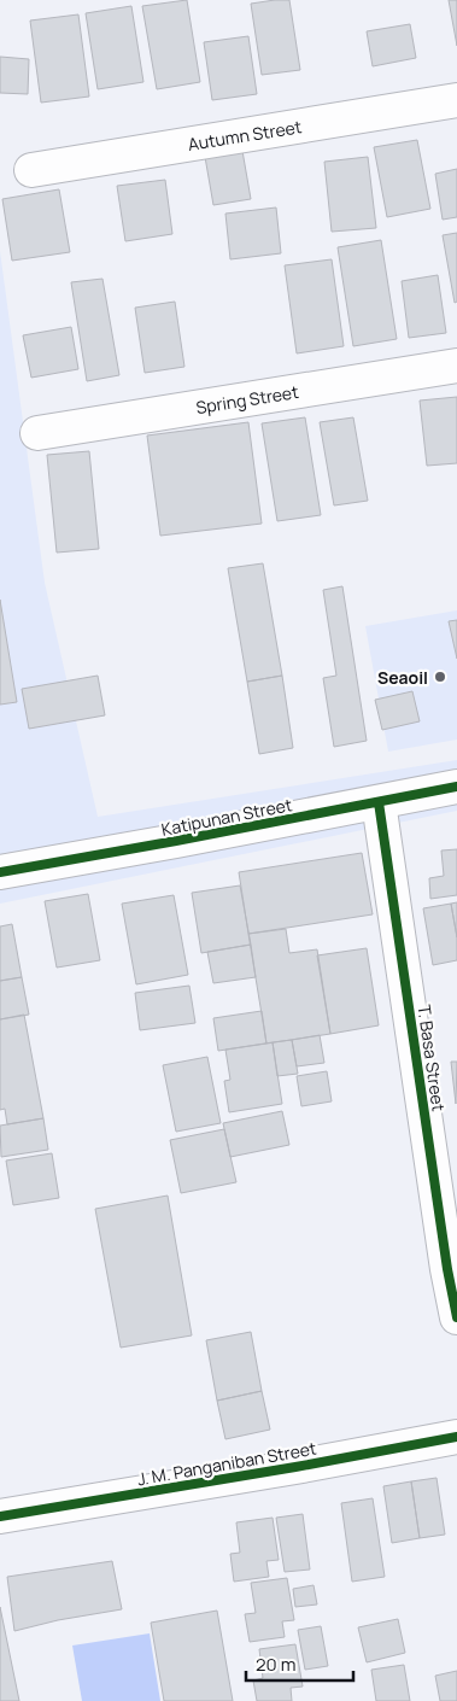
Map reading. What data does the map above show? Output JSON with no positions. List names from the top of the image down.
{
  "streets": {
    "street": [
      "Autumn Street",
      "Spring Street",
      "Katipunan Street",
      "T. Basa Street",
      "J. M. Panganiban Street"
    ]
  },
  "crossings": [
    ["Katipunan Street", "T. Basa Street"]
  ],
  "places": ["Seaoil"],
  "scale_bar": "20 m"
}
